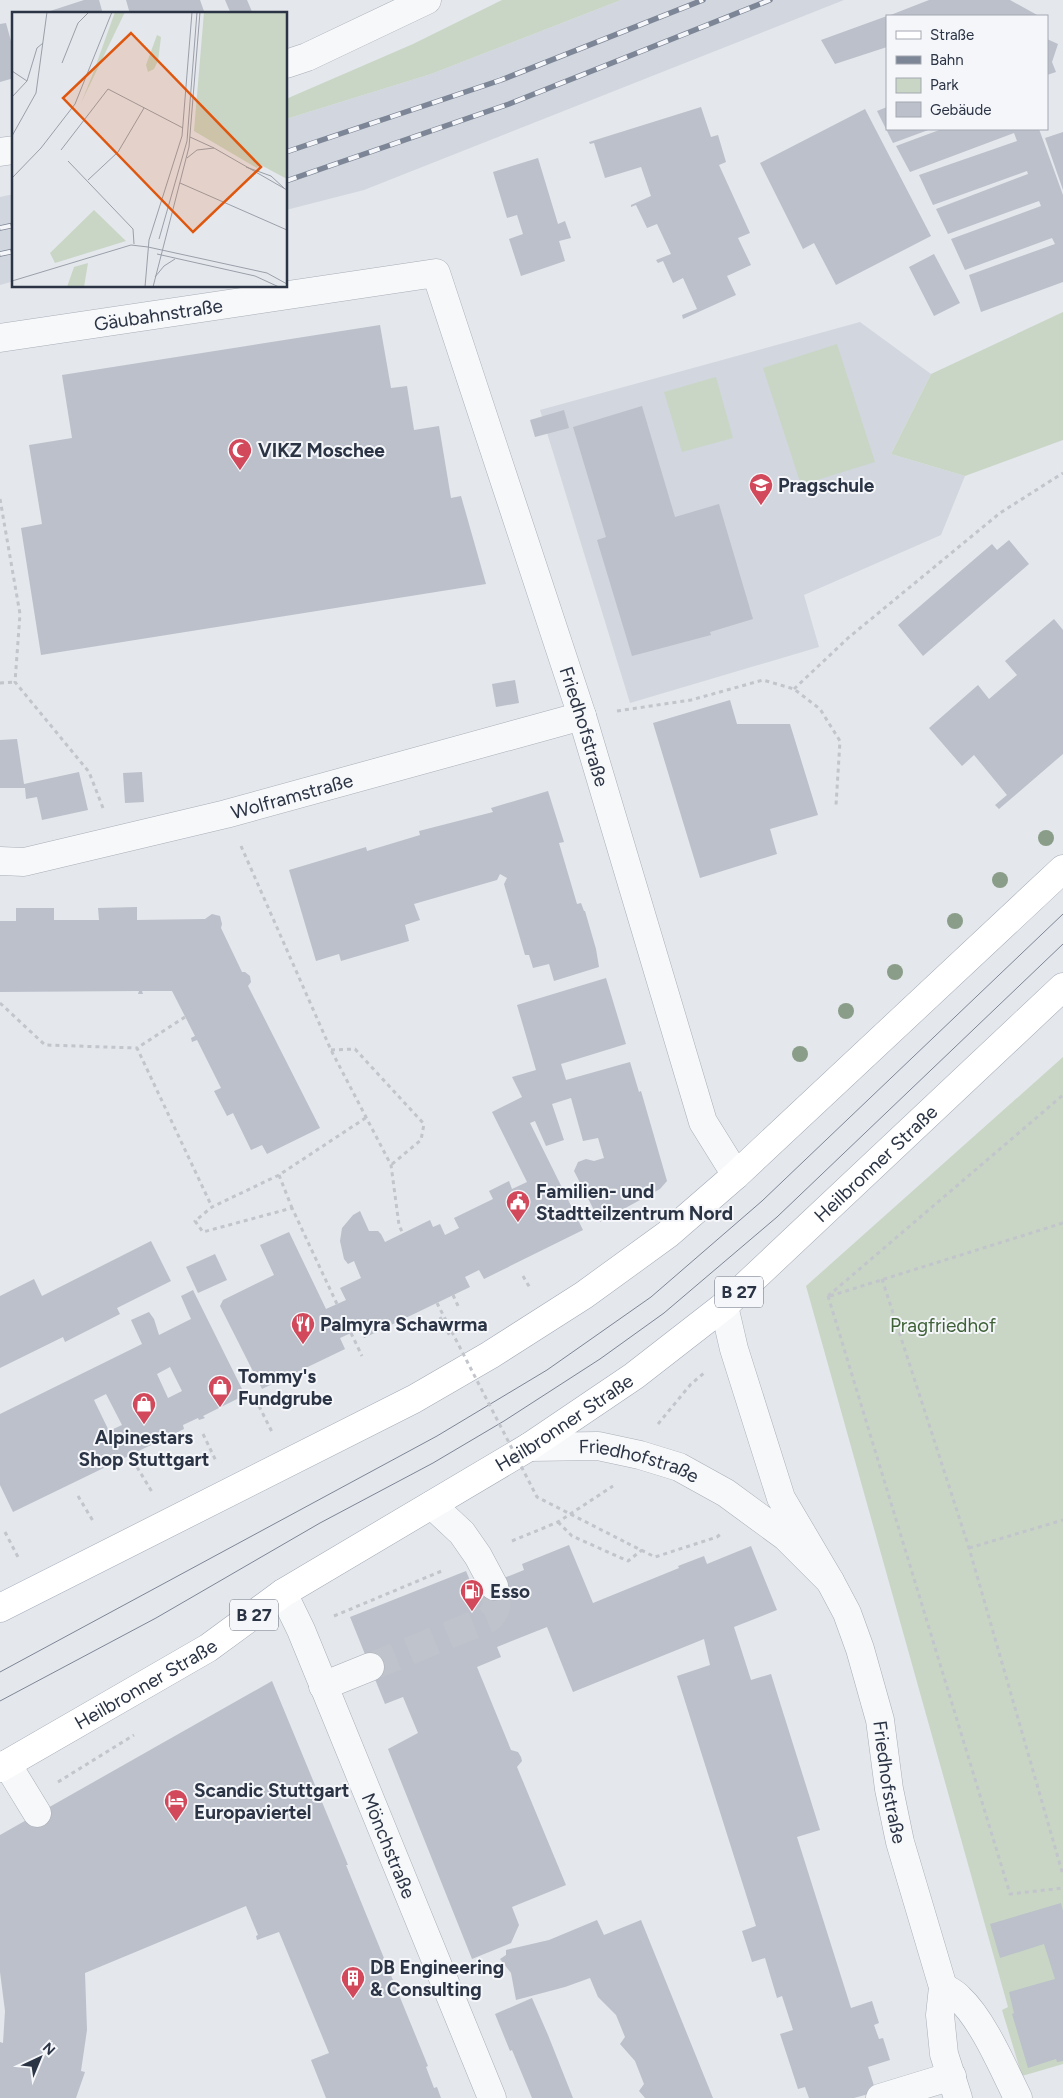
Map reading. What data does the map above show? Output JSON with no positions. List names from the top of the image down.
{
  "streets": {
    "main road": ["Heilbronner Straße", "B 27"],
    "street": [
      "Gäubahnstraße",
      "Friedhofstraße",
      "Wolframstraße",
      "Mönchstraße"
    ]
  },
  "crossings": [
    ["Gäubahnstraße", "Friedhofstraße"],
    ["Friedhofstraße", "Wolframstraße"],
    ["Friedhofstraße", "Heilbronner Straße"],
    ["Heilbronner Straße", "Mönchstraße"]
  ],
  "parks": ["Pragfriedhof"],
  "places": {
    "mosque": ["VIKZ Moschee"],
    "school or university": ["Pragschule"],
    "public building": ["Familien- und Stadtteilzentrum Nord"],
    "restaurant": ["Palmyra Schawrma"],
    "shop": ["Tommy's Fundgrube", "Alpinestars Shop Stuttgart"],
    "fuel station": ["Esso"],
    "hotel": ["Scandic Stuttgart Europaviertel"],
    "building": ["DB Engineering & Consulting"]
  },
  "legend": [
    "Straße",
    "Bahn",
    "Park",
    "Gebäude"
  ],
  "north": "top right"
}
